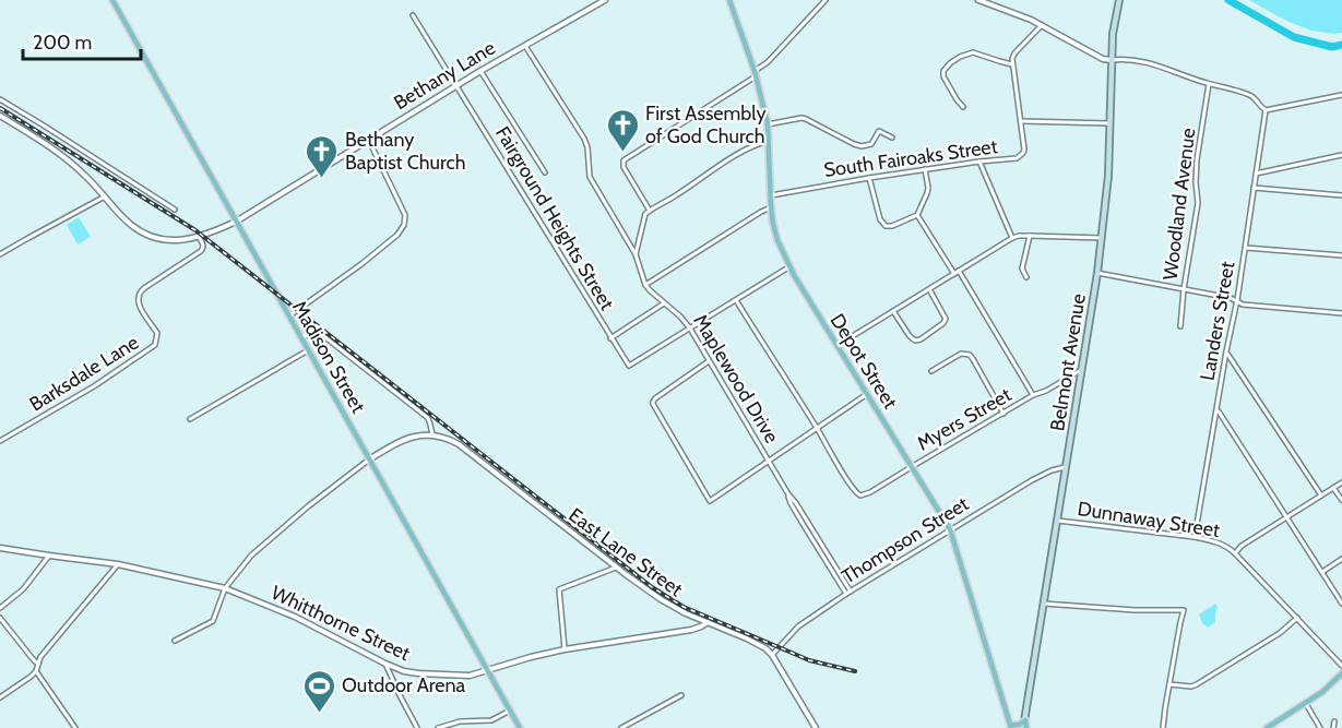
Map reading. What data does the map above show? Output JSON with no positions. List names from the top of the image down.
{
  "streets": {
    "main road": ["Madison Street", "Depot Street", "Belmont Avenue"],
    "street": [
      "Bethany Lane",
      "South Fairoaks Street",
      "Woodland Avenue",
      "Fairground Heights Street",
      "Landers Street",
      "Barksdale Lane",
      "Maplewood Drive",
      "Myers Street",
      "Dunnaway Street",
      "Thompson Street",
      "East Lane Street",
      "Whitthorne Street"
    ]
  },
  "crossings": [
    ["Bethany Lane", "Fairground Heights Street"],
    ["Bethany Lane", "Madison Street"],
    ["Bethany Lane", "Maplewood Drive"],
    ["South Fairoaks Street", "Depot Street"],
    ["Fairground Heights Street", "Maplewood Drive"],
    ["Landers Street", "Dunnaway Street"],
    ["Madison Street", "Whitthorne Street"],
    ["Depot Street", "Myers Street"],
    ["Depot Street", "Thompson Street"],
    ["Belmont Avenue", "Myers Street"],
    ["Belmont Avenue", "Dunnaway Street"],
    ["Belmont Avenue", "Thompson Street"],
    ["Maplewood Drive", "Thompson Street"],
    ["Thompson Street", "East Lane Street"],
    ["East Lane Street", "Whitthorne Street"]
  ],
  "places": {
    "church": ["First Assembly of God Church", "Bethany Baptist Church"],
    "sports": ["Outdoor Arena"]
  },
  "scale_bar": "200 m"
}
